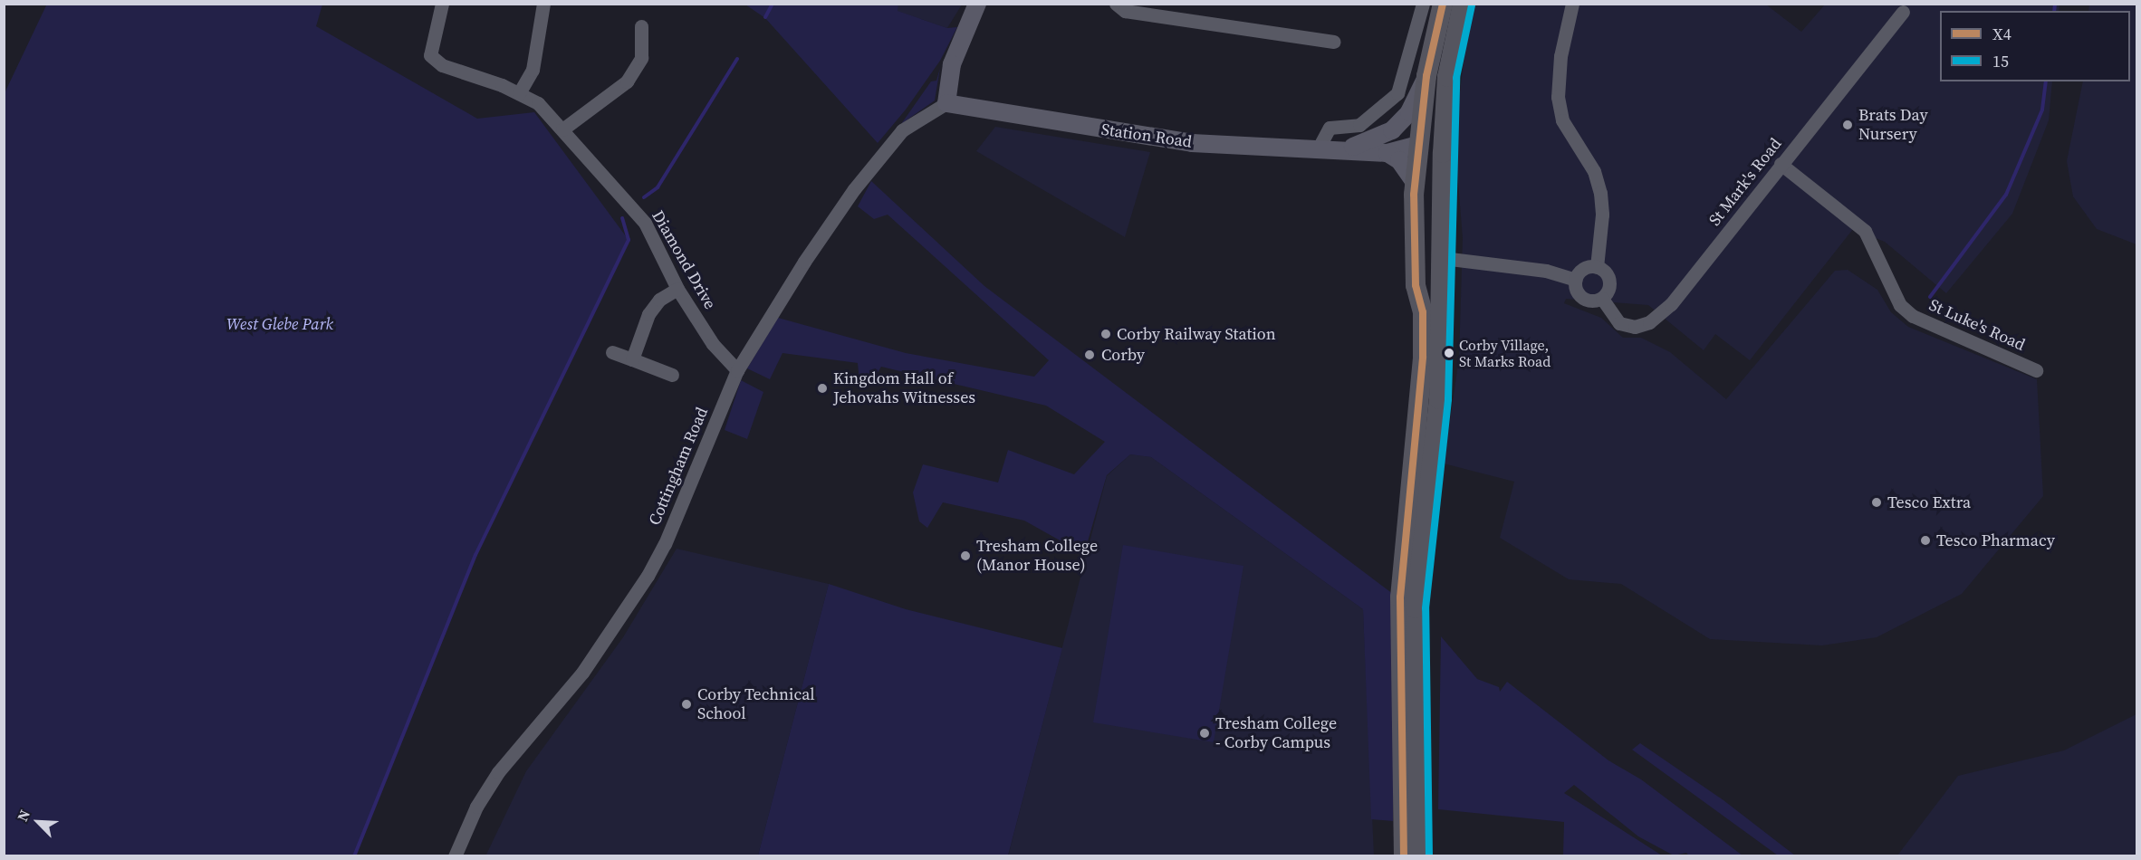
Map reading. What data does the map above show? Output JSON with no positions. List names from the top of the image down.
{
  "streets": {
    "main road": ["Station Road"],
    "street": [
      "St Mark's Road",
      "Diamond Drive",
      "St Luke's Road",
      "Cottingham Road"
    ]
  },
  "crossings": [
    ["Station Road", "Cottingham Road"],
    ["St Mark's Road", "St Luke's Road"],
    ["Diamond Drive", "Cottingham Road"]
  ],
  "parks": ["West Glebe Park"],
  "places": [
    "Brats Day Nursery",
    "Corby Railway Station",
    "Corby Village, St Marks Road",
    "Corby",
    "Kingdom Hall of Jehovahs Witnesses",
    "Tesco Extra",
    "Tesco Pharmacy",
    "Tresham College (Manor House)",
    "Corby Technical School",
    "Tresham College - Corby Campus"
  ],
  "lines": ["transit line X4", "transit line 15"],
  "legend": ["X4", "15"],
  "north": "top left"
}
